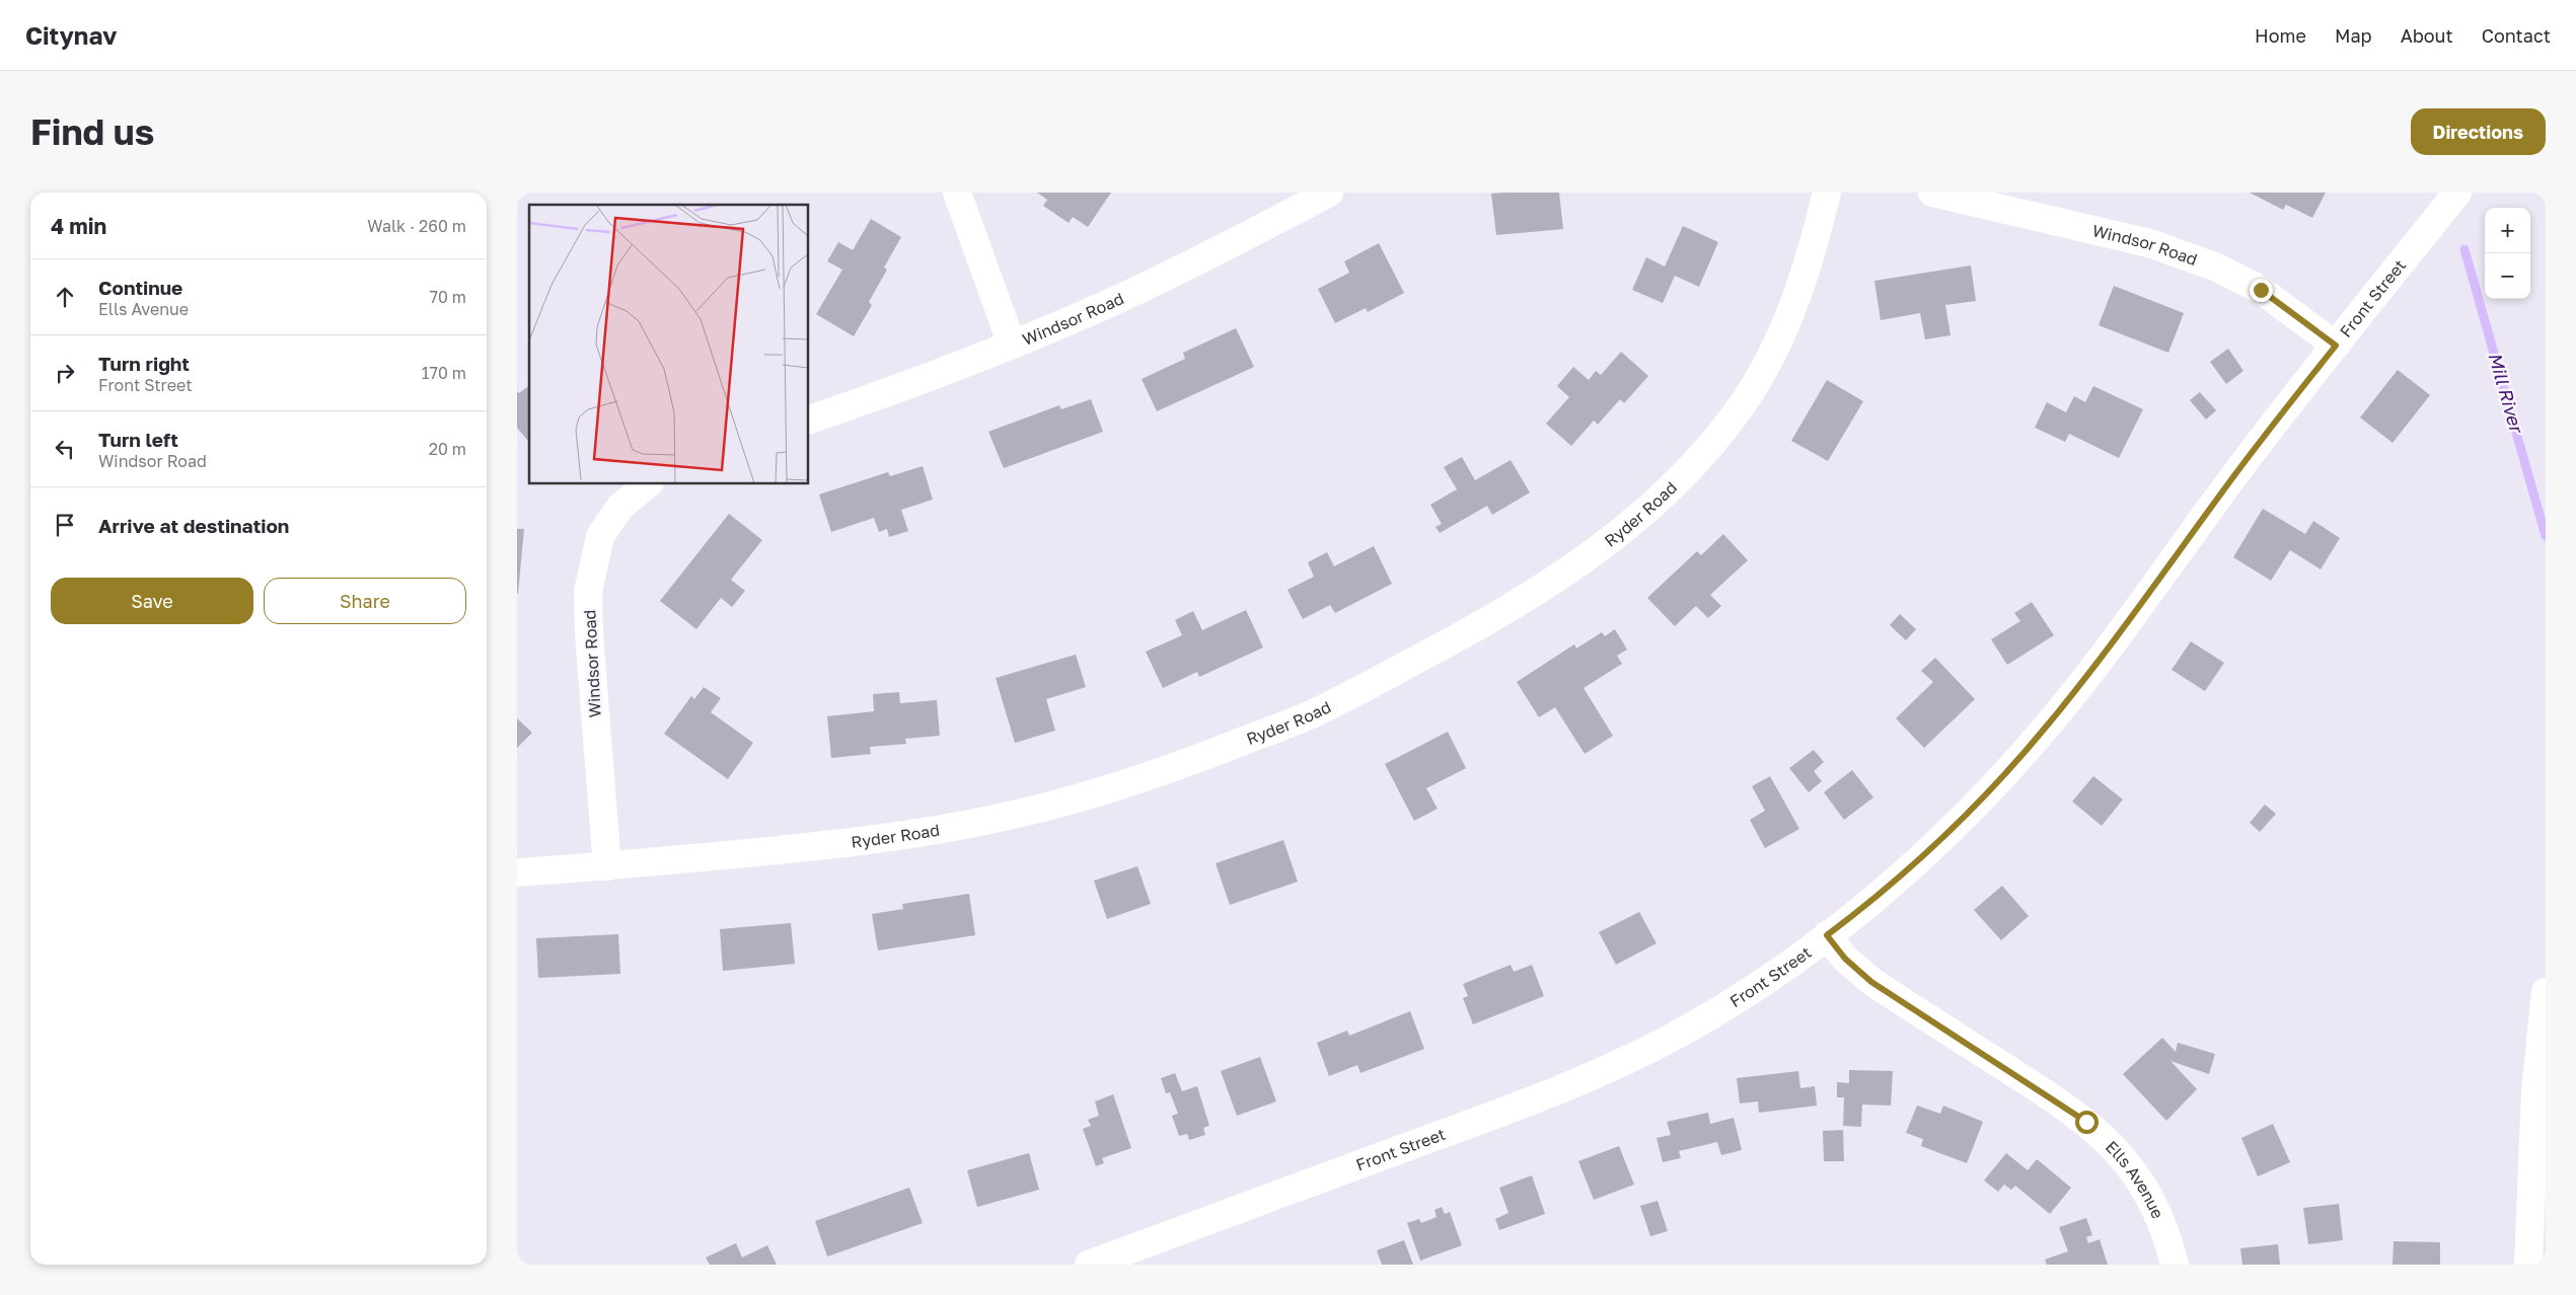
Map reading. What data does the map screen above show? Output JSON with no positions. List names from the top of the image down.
{
  "streets": {
    "main road": [
      "Windsor Road",
      "Front Street",
      "Ryder Road",
      "Ells Avenue"
    ]
  },
  "crossings": [
    ["Windsor Road", "Front Street"],
    ["Windsor Road", "Ryder Road"],
    ["Front Street", "Ells Avenue"]
  ],
  "water": ["Mill River"],
  "page": {
    "header": "Citynav",
    "nav": [
      "Home",
      "Map",
      "About",
      "Contact"
    ],
    "buttons": [
      "Directions",
      ["Save", "Share"]
    ],
    "title": "Find us",
    "heading": ["4 min", "Walk · 260 m"],
    "map_buttons": ["+", "−"],
    "list": [
      ["Continue", "Ells Avenue", "70 m"],
      ["Turn right", "Front Street", "170 m"],
      ["Turn left", "Windsor Road", "20 m"],
      "Arrive at destination"
    ]
  }
}
